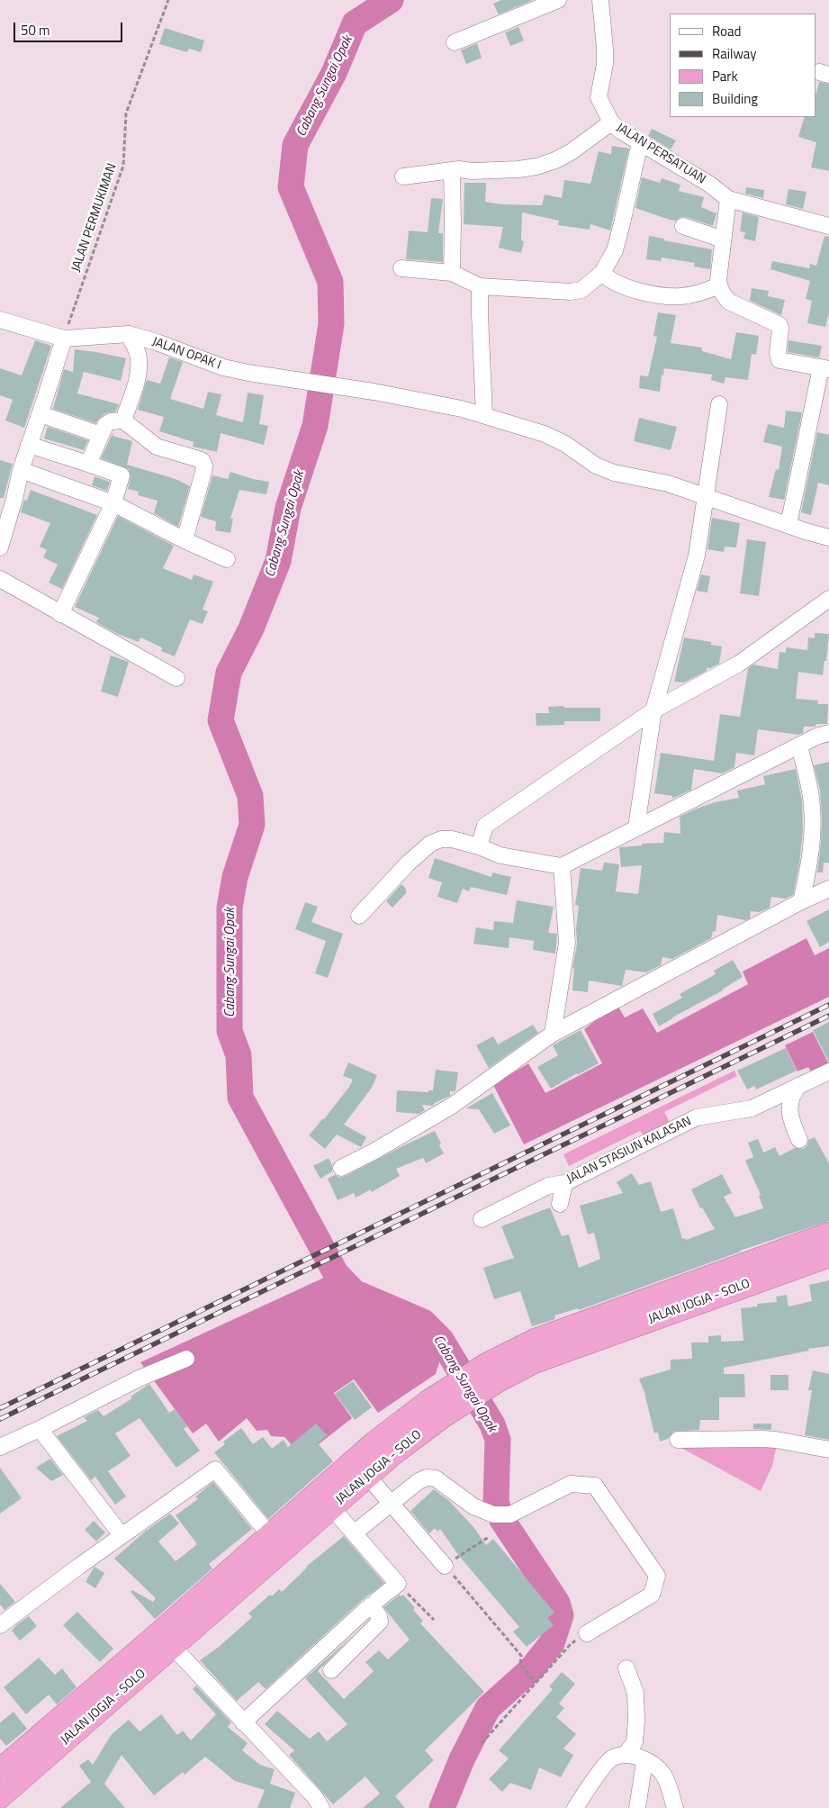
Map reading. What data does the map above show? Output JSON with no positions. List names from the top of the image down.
{
  "streets": {
    "highway": ["JALAN JOGJA - SOLO"],
    "street": ["JALAN PERSATUAN", "JALAN OPAK I", "JALAN STASIUN KALASAN"],
    "path": ["JALAN PERMUKIMAN"]
  },
  "crossings": [
    ["JALAN PERMUKIMAN", "JALAN OPAK I"]
  ],
  "water": ["Cabang Sungai Opak"],
  "legend": [
    "Road",
    "Railway",
    "Park",
    "Building"
  ],
  "scale_bar": "50 m"
}
